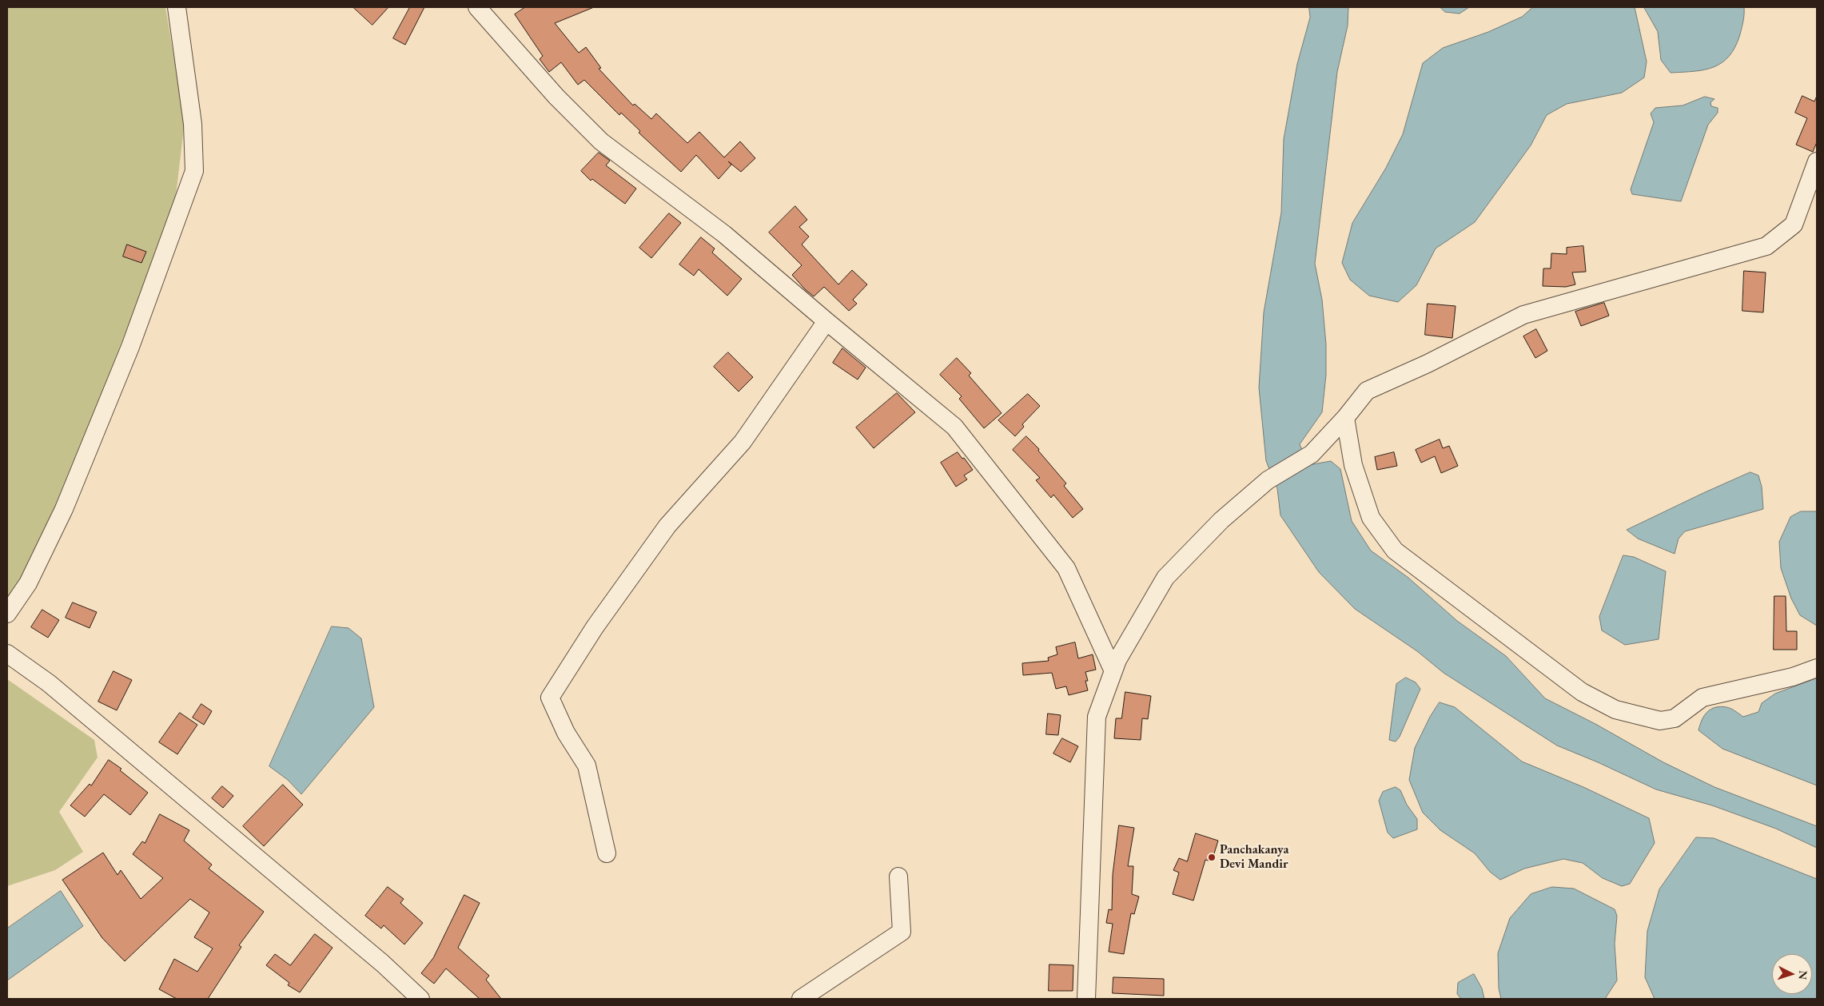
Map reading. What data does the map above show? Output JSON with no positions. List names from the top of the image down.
{
  "places": ["Panchakanya Devi Mandir"],
  "north": "right"
}
